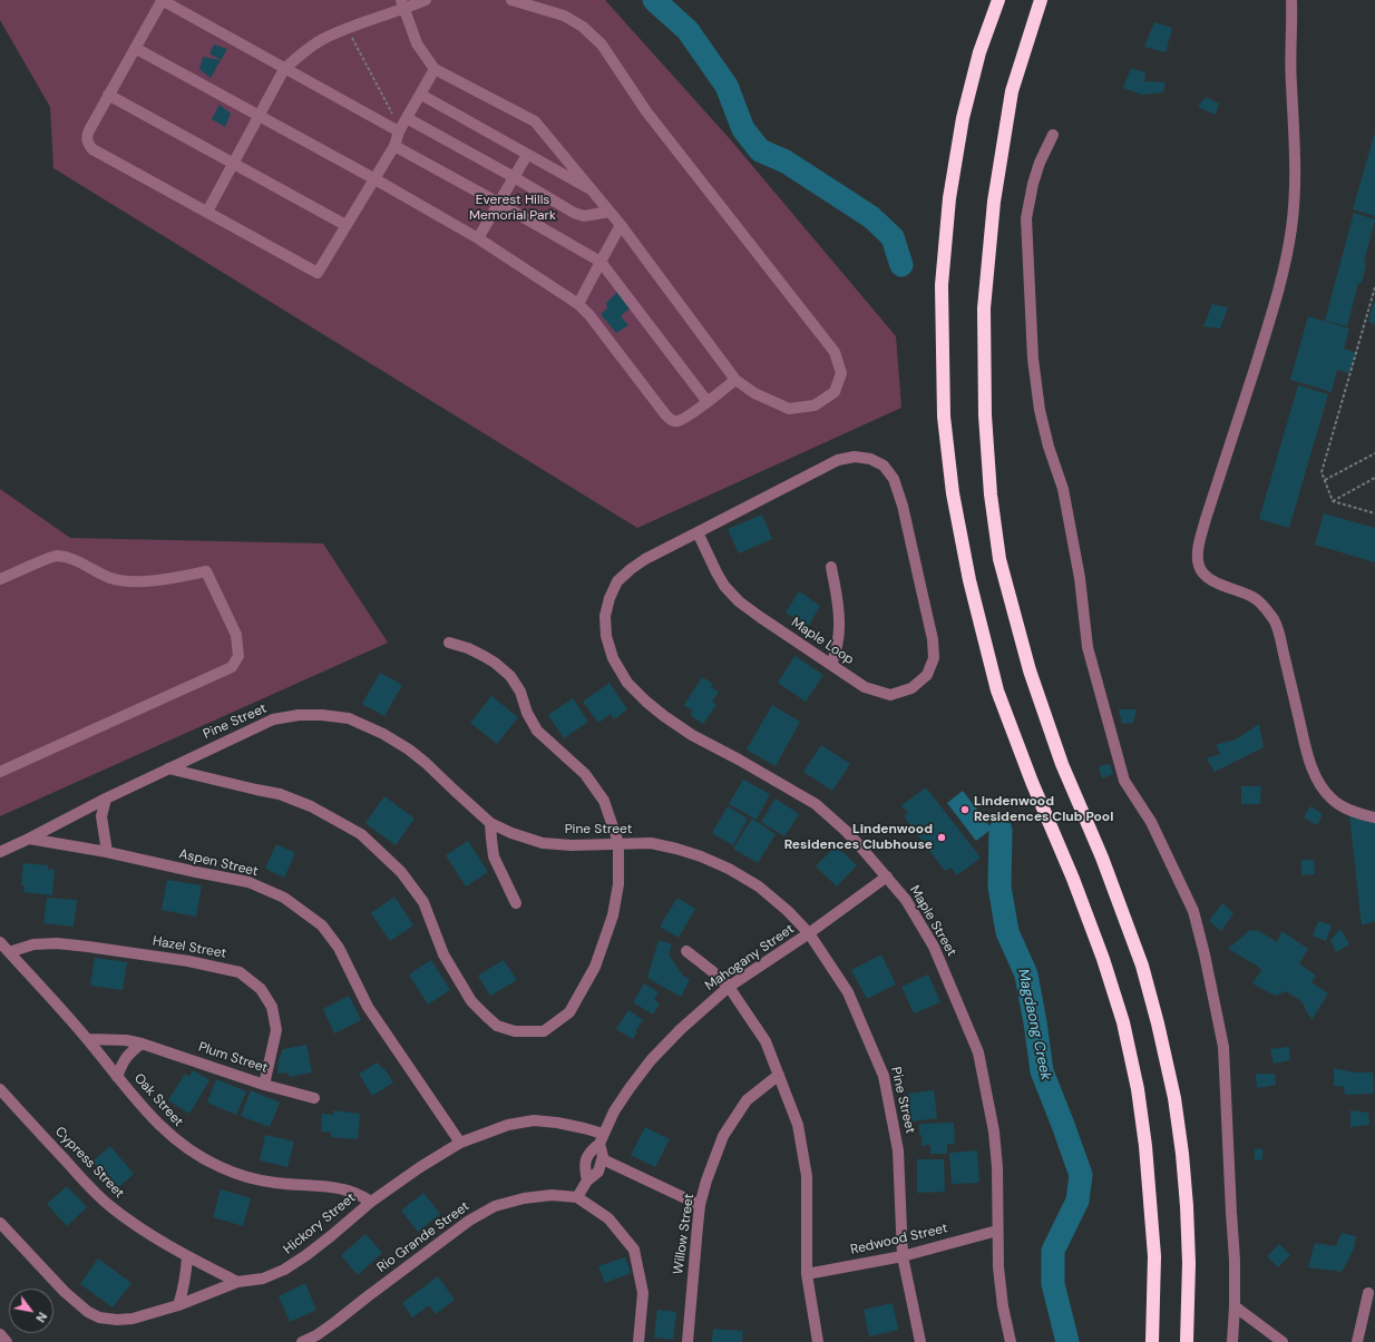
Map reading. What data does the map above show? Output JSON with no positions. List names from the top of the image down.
{
  "streets": {
    "street": [
      "Maple Loop",
      "Pine Street",
      "Aspen Street",
      "Maple Street",
      "Hazel Street",
      "Mahogany Street",
      "Plum Street",
      "Oak Street",
      "Cypress Street",
      "Hickory Street",
      "Willow Street",
      "Rio Grande Street",
      "Redwood Street"
    ]
  },
  "crossings": [
    ["Maple Loop", "Maple Street"],
    ["Pine Street", "Aspen Street"],
    ["Pine Street", "Mahogany Street"],
    ["Pine Street", "Redwood Street"],
    ["Aspen Street", "Hickory Street"],
    ["Maple Street", "Mahogany Street"],
    ["Maple Street", "Redwood Street"],
    ["Hazel Street", "Plum Street"],
    ["Hazel Street", "Oak Street"],
    ["Mahogany Street", "Hickory Street"],
    ["Plum Street", "Oak Street"],
    ["Oak Street", "Hickory Street"],
    ["Cypress Street", "Hickory Street"]
  ],
  "water": ["Magdaong Creek"],
  "parks": ["Everest Hills Memorial Park"],
  "places": ["Lindenwood Residences Club Pool", "Lindenwood Residences Clubhouse"],
  "north": "bottom right"
}
